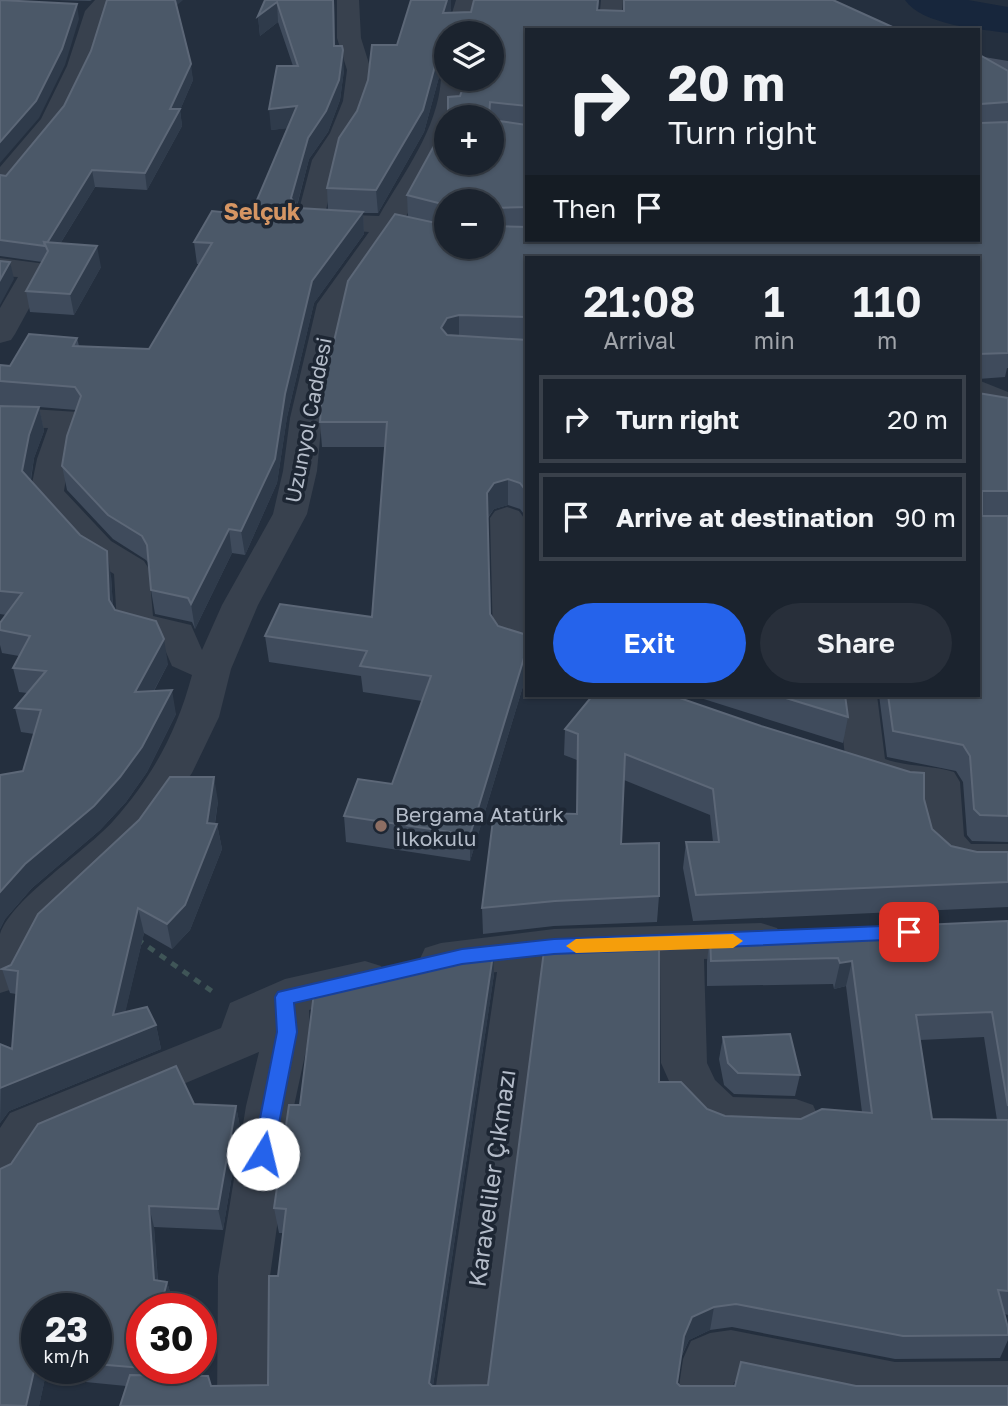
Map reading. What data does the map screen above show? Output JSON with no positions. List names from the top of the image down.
{
  "streets": {
    "street": ["Uzunyol Caddesi", "Karaveliler Çıkmazı"]
  },
  "districts": ["Selçuk"],
  "places": ["Bergama Atatürk İlkokulu"],
  "page": {
    "map_buttons": ["+", "−"],
    "turn": ["20 m", "Turn right"],
    "then": "Then",
    "eta": [
      "21:08",
      "Arrival",
      "1",
      "min",
      "110",
      "m"
    ],
    "list": [
      {
        "name": "Turn right",
        "value": "20 m"
      },
      {
        "name": "Arrive at destination",
        "value": "90 m"
      }
    ],
    "buttons": ["Exit", "Share"],
    "speed": "23 km/h",
    "limit": "30"
  }
}
